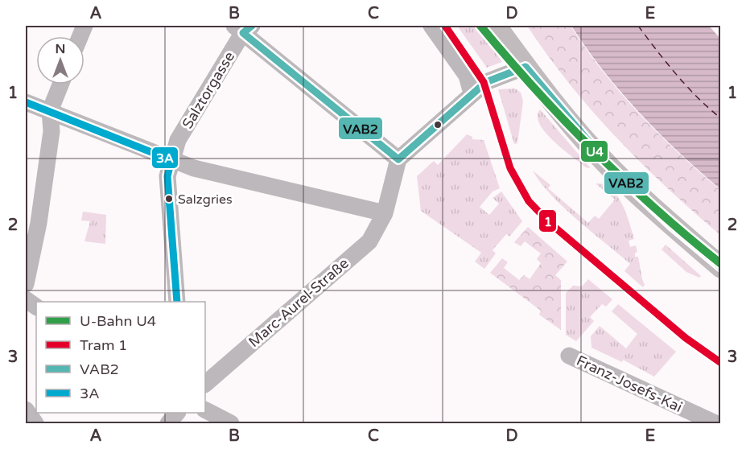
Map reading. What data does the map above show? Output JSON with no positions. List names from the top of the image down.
{
  "streets": {
    "street": ["Salztorgasse", "Marc-Aurel-Straße", "Franz-Josefs-Kai"]
  },
  "places": ["Salzgries"],
  "lines": [
    "metro line U4",
    "tram line 1",
    "transit line VAB2",
    "transit line 3A"
  ],
  "legend": [
    "U-Bahn U4",
    "Tram 1",
    "VAB2",
    "3A"
  ],
  "north": "top",
  "grid": {
    "columns": [
      "A",
      "B",
      "C",
      "D",
      "E"
    ],
    "rows": ["1", "2", "3"]
  }
}
